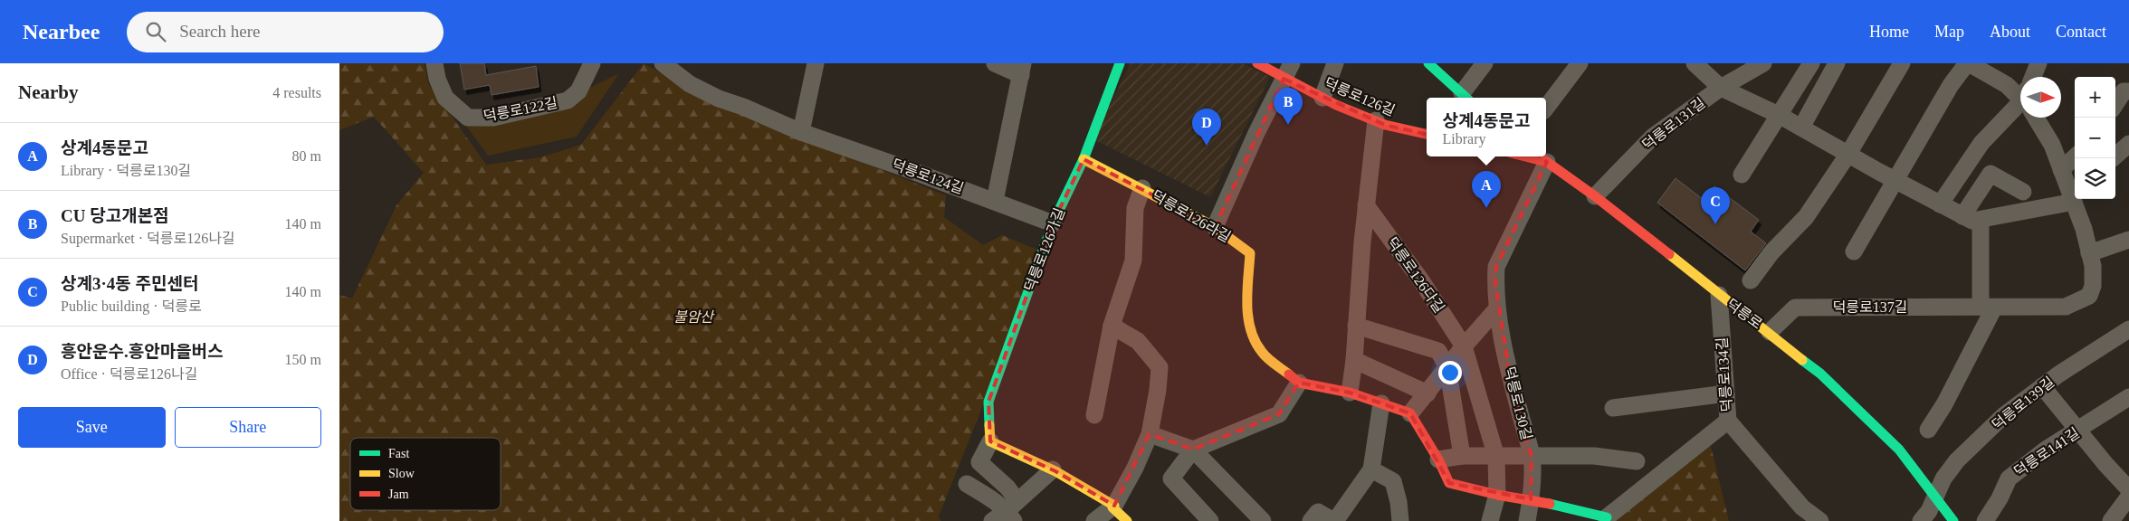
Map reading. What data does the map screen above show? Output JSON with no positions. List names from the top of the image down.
{
  "streets": {
    "street": [
      "덕릉로126길",
      "덕릉로122길",
      "덕릉로131길",
      "덕릉로124길",
      "덕릉로126라길",
      "덕릉로126가길",
      "덕릉로126다길",
      "덕릉로137길",
      "덕릉로",
      "덕릉로134길",
      "덕릉로130길",
      "덕릉로139길",
      "덕릉로141길"
    ]
  },
  "crossings": [
    ["덕릉로126길", "덕릉로126다길"],
    ["덕릉로131길", "덕릉로"],
    ["덕릉로124길", "덕릉로126가길"],
    ["덕릉로126라길", "덕릉로126가길"],
    ["덕릉로126라길", "덕릉로126다길"],
    ["덕릉로137길", "덕릉로"],
    ["덕릉로", "덕릉로134길"],
    ["덕릉로", "덕릉로130길"],
    ["덕릉로", "덕릉로139길"]
  ],
  "parks": ["불암산"],
  "legend": ["Fast", "Slow", "Jam"],
  "north": "right",
  "page": {
    "header": "Nearbee",
    "search": "Search here",
    "nav": [
      "Home",
      "Map",
      "About",
      "Contact"
    ],
    "heading": ["Nearby", "4 results"],
    "map_buttons": ["+", "−"],
    "pins": [
      "B",
      "D",
      "A",
      "C"
    ],
    "popup": ["상계4동문고", "Library"],
    "list": [
      {
        "mark": "A",
        "name": "상계4동문고",
        "note": "Library · 덕릉로130길",
        "value": "80 m"
      },
      {
        "mark": "B",
        "name": "CU 당고개본점",
        "note": "Supermarket · 덕릉로126나길",
        "value": "140 m"
      },
      {
        "mark": "C",
        "name": "상계3·4동 주민센터",
        "note": "Public building · 덕릉로",
        "value": "140 m"
      },
      {
        "mark": "D",
        "name": "흥안운수.흥안마을버스",
        "note": "Office · 덕릉로126나길",
        "value": "150 m"
      }
    ],
    "buttons": ["Save", "Share"]
  }
}
